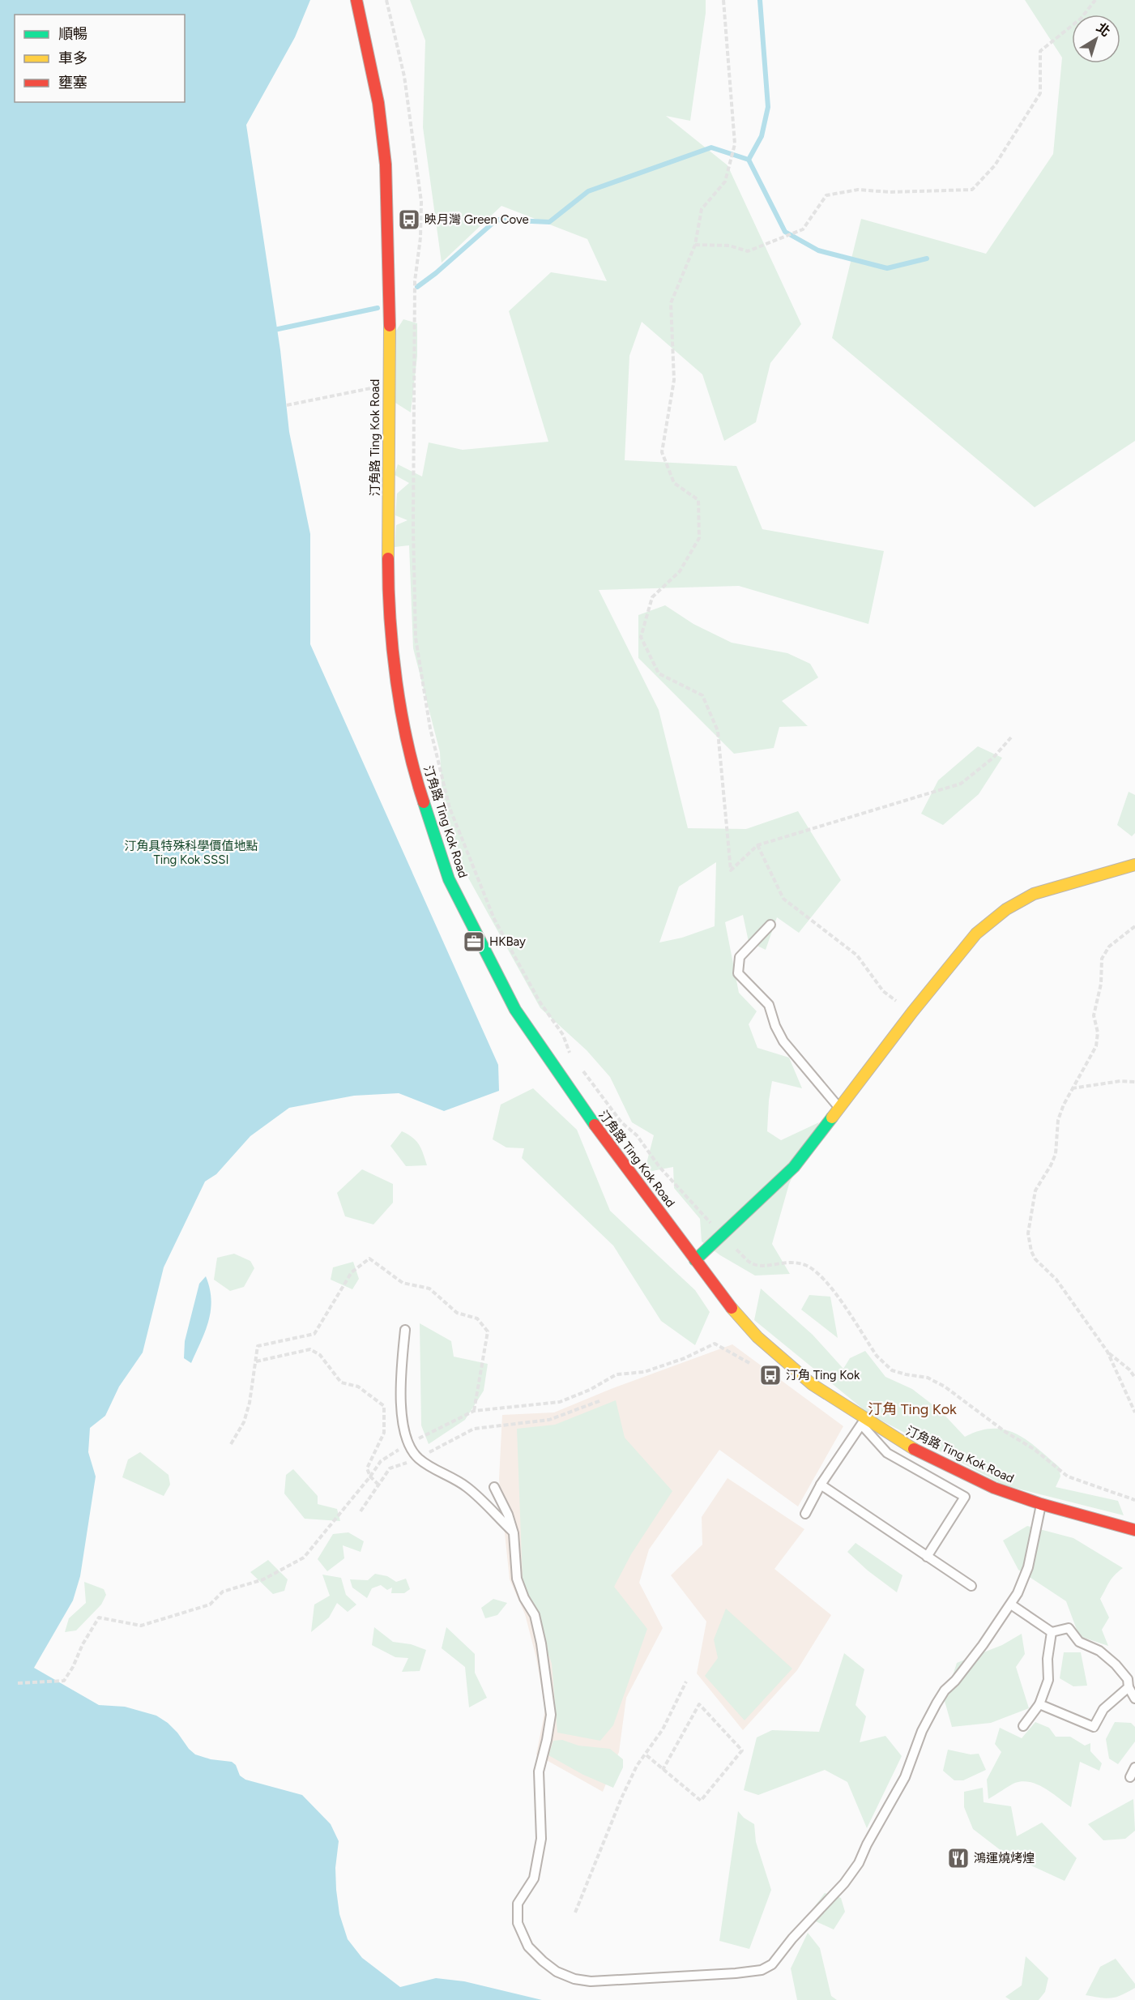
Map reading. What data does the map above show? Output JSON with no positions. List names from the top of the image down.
{
  "streets": {
    "main road": ["汀角路 Ting Kok Road"]
  },
  "districts": ["汀角 Ting Kok"],
  "parks": ["汀角具特殊科學價值地點 Ting Kok SSSI"],
  "places": {
    "bus stop": ["映月灣 Green Cove", "汀角 Ting Kok"],
    "office": ["HKBay"],
    "restaurant": ["鴻運燒烤煌"]
  },
  "legend": ["順暢", "車多", "壅塞"],
  "north": "top right"
}
